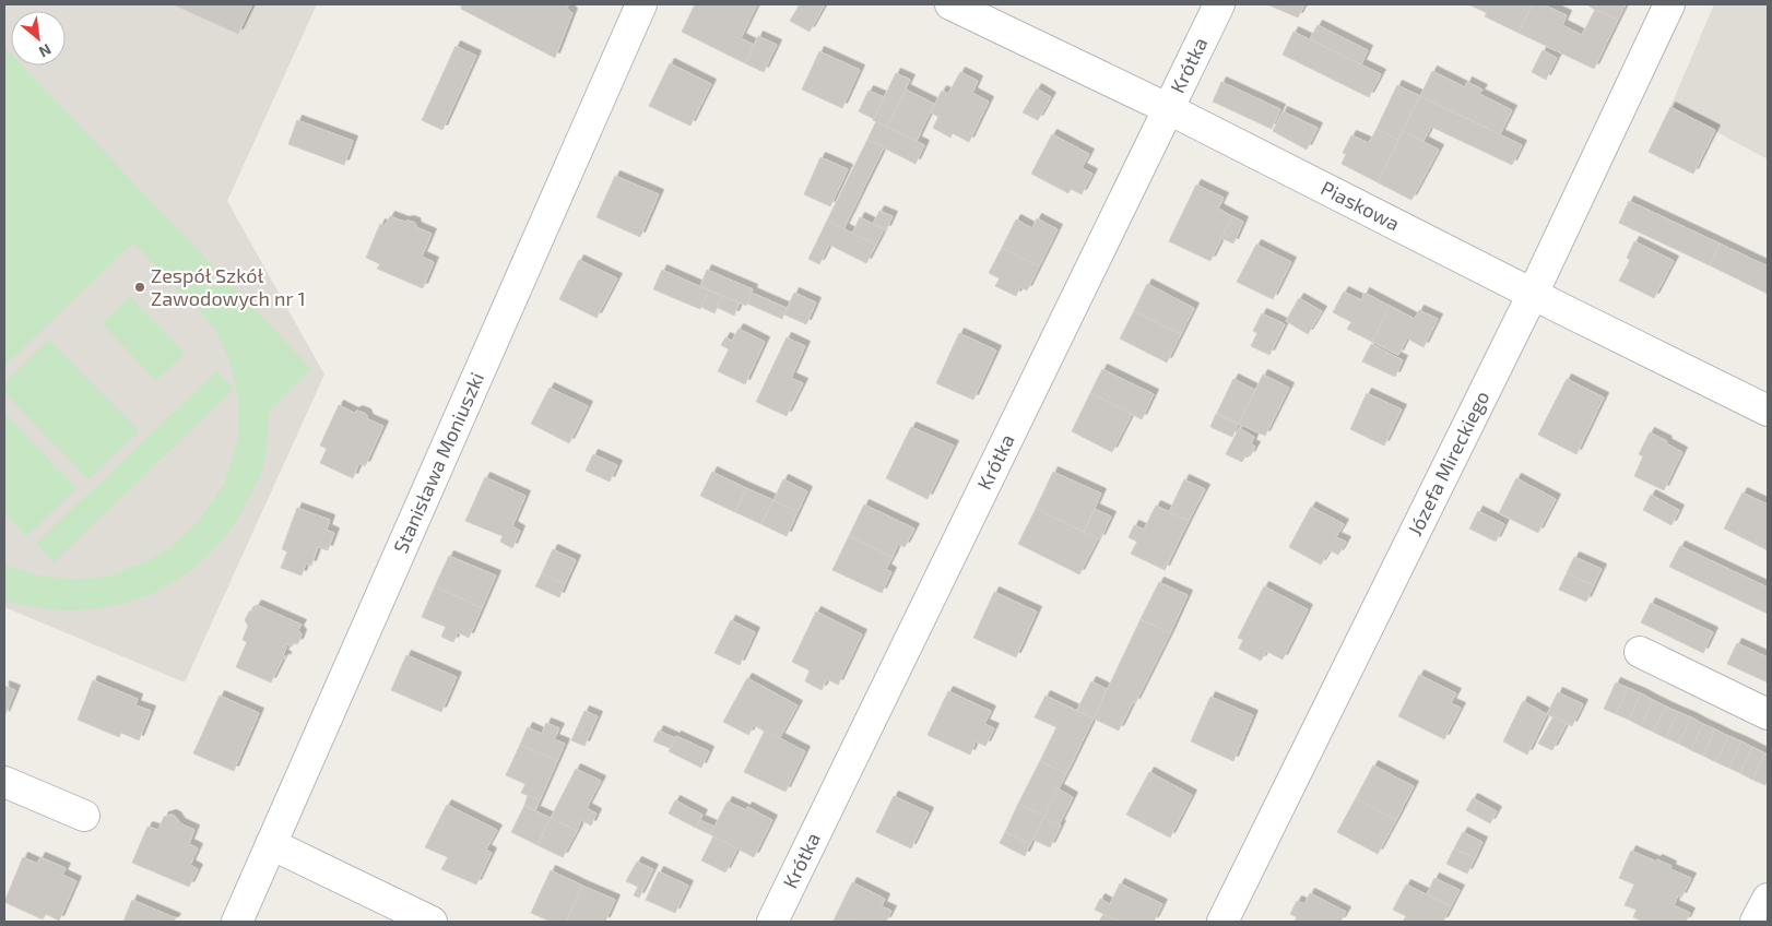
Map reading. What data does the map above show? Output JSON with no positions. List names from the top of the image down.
{
  "streets": {
    "street": [
      "Krótka",
      "Piaskowa",
      "Stanisława Moniuszki",
      "Józefa Mireckiego"
    ]
  },
  "crossings": [
    ["Krótka", "Piaskowa"],
    ["Piaskowa", "Józefa Mireckiego"]
  ],
  "places": ["Zespół Szkół Zawodowych nr 1"],
  "north": "bottom right"
}
